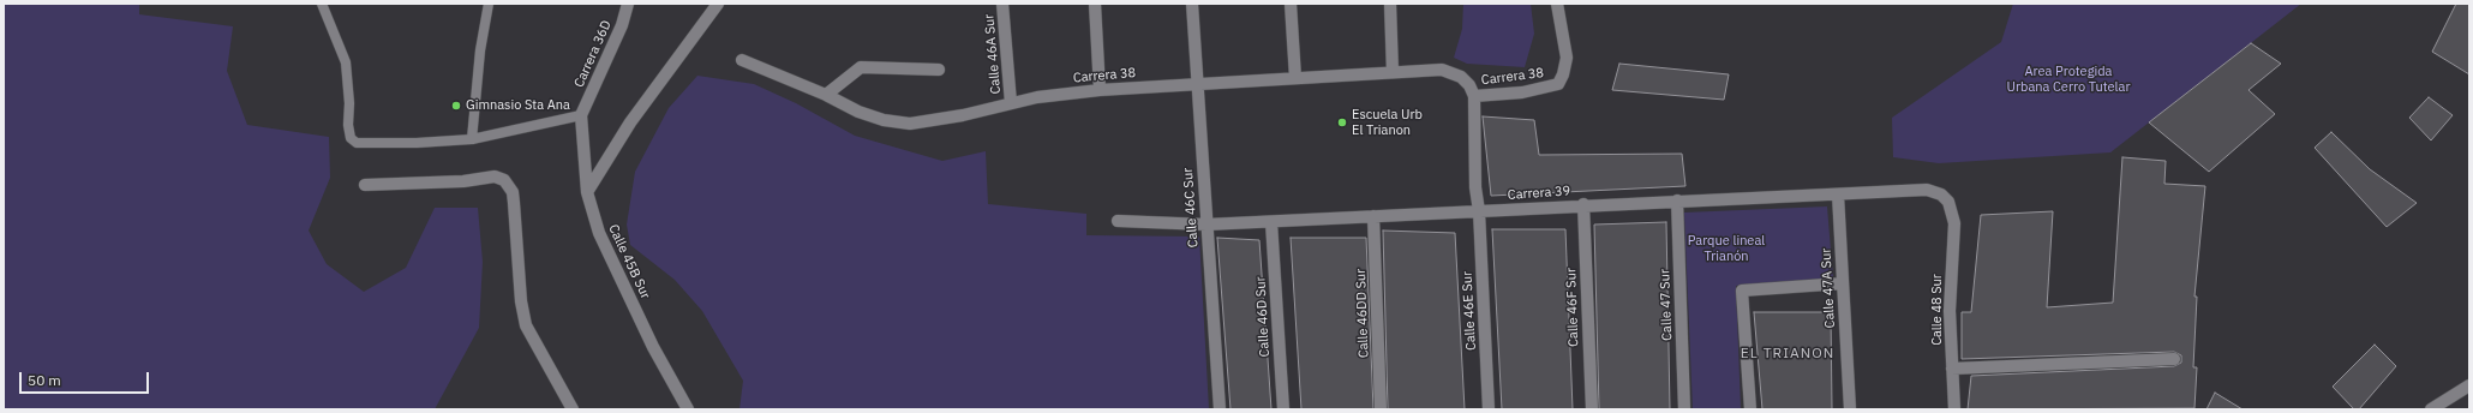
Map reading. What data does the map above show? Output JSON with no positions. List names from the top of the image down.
{
  "streets": {
    "street": [
      "Carrera 36D",
      "Calle 46A Sur",
      "Carrera 38",
      "Carrera 39",
      "Calle 46C Sur",
      "Calle 45B Sur",
      "Calle 47A Sur",
      "Calle 47 Sur",
      "Calle 46F Sur",
      "Calle 48 Sur",
      "Calle 46E Sur",
      "Calle 46DD Sur",
      "Calle 46D Sur"
    ]
  },
  "crossings": [
    ["Carrera 36D", "Calle 45B Sur"],
    ["Calle 46A Sur", "Carrera 38"],
    ["Carrera 38", "Carrera 39"],
    ["Carrera 38", "Calle 46C Sur"],
    ["Carrera 38", "Calle 46E Sur"],
    ["Carrera 39", "Calle 46C Sur"],
    ["Carrera 39", "Calle 47A Sur"],
    ["Carrera 39", "Calle 47 Sur"],
    ["Carrera 39", "Calle 46F Sur"],
    ["Carrera 39", "Calle 48 Sur"],
    ["Carrera 39", "Calle 46E Sur"],
    ["Carrera 39", "Calle 46DD Sur"],
    ["Carrera 39", "Calle 46D Sur"]
  ],
  "districts": ["EL TRIANON"],
  "parks": ["Area Protegida Urbana Cerro Tutelar", "Parque lineal Trianón"],
  "places": ["Gimnasio Sta Ana", "Escuela Urb El Trianon"],
  "scale_bar": "50 m"
}
